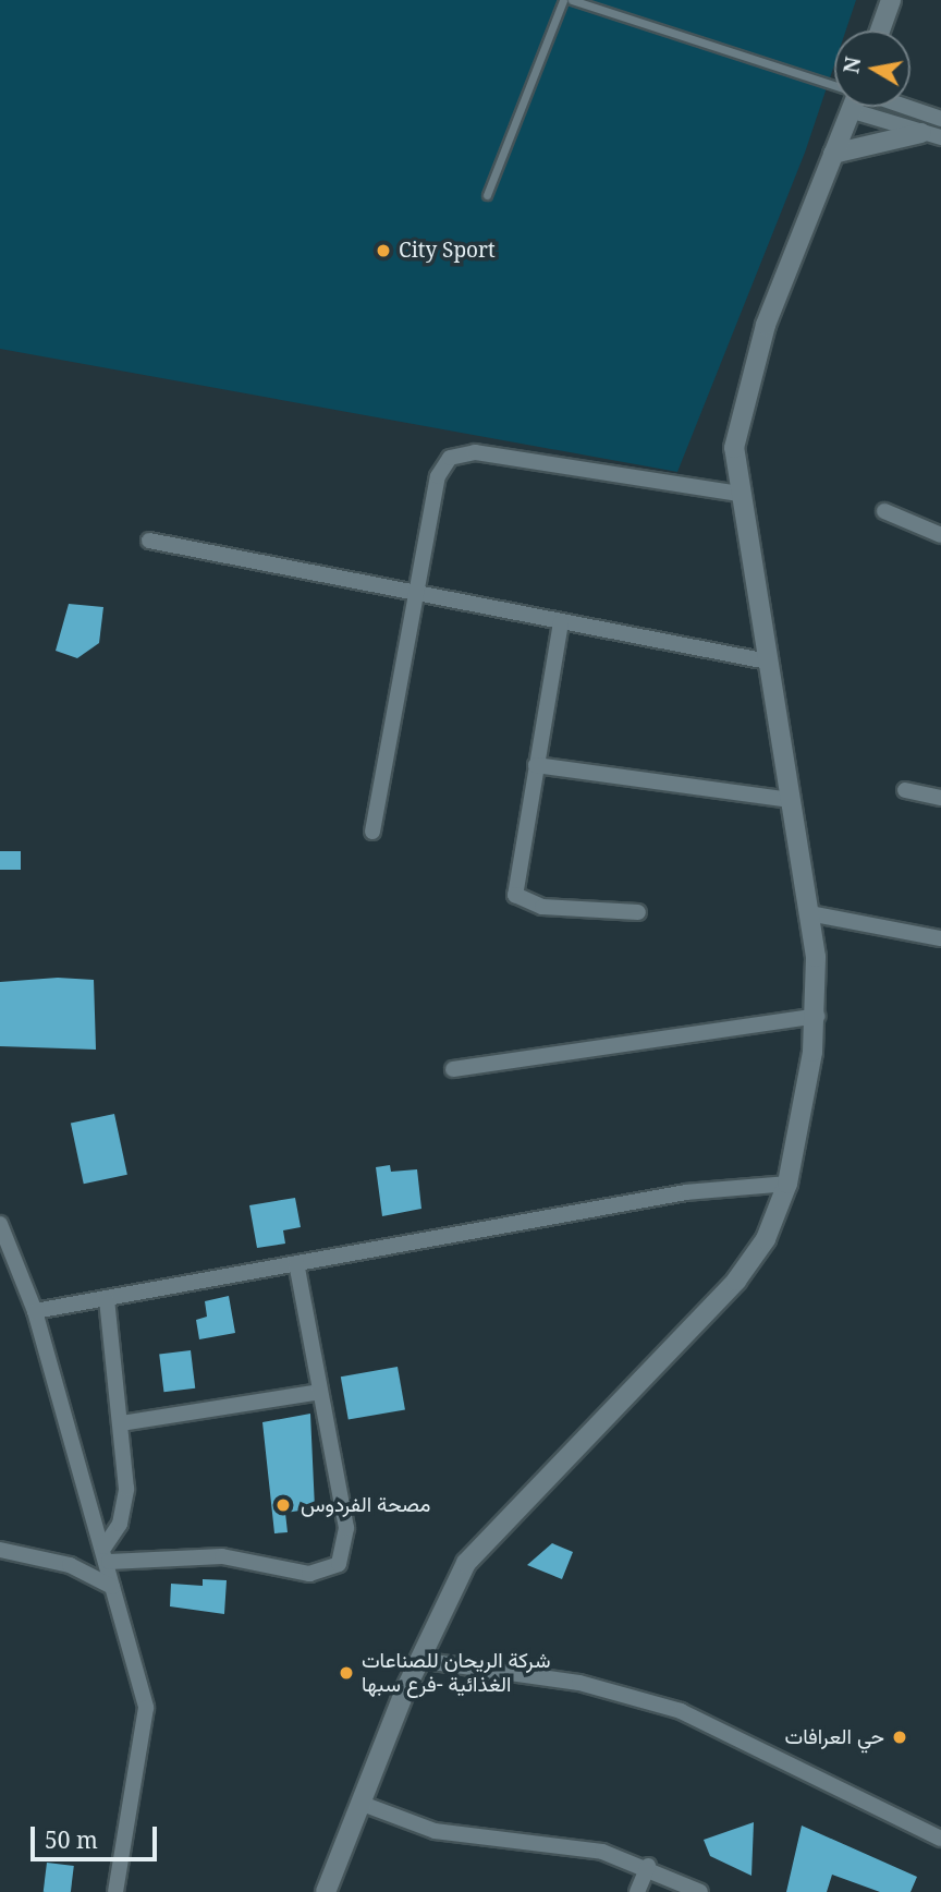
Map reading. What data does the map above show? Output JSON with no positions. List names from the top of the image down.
{
  "places": [
    "City Sport",
    "مصحة الفردوس",
    "شركة الريحان للصناعات الغذائية -فرع سبها",
    "حي العرافات"
  ],
  "scale_bar": "50 m",
  "north": "left"
}
